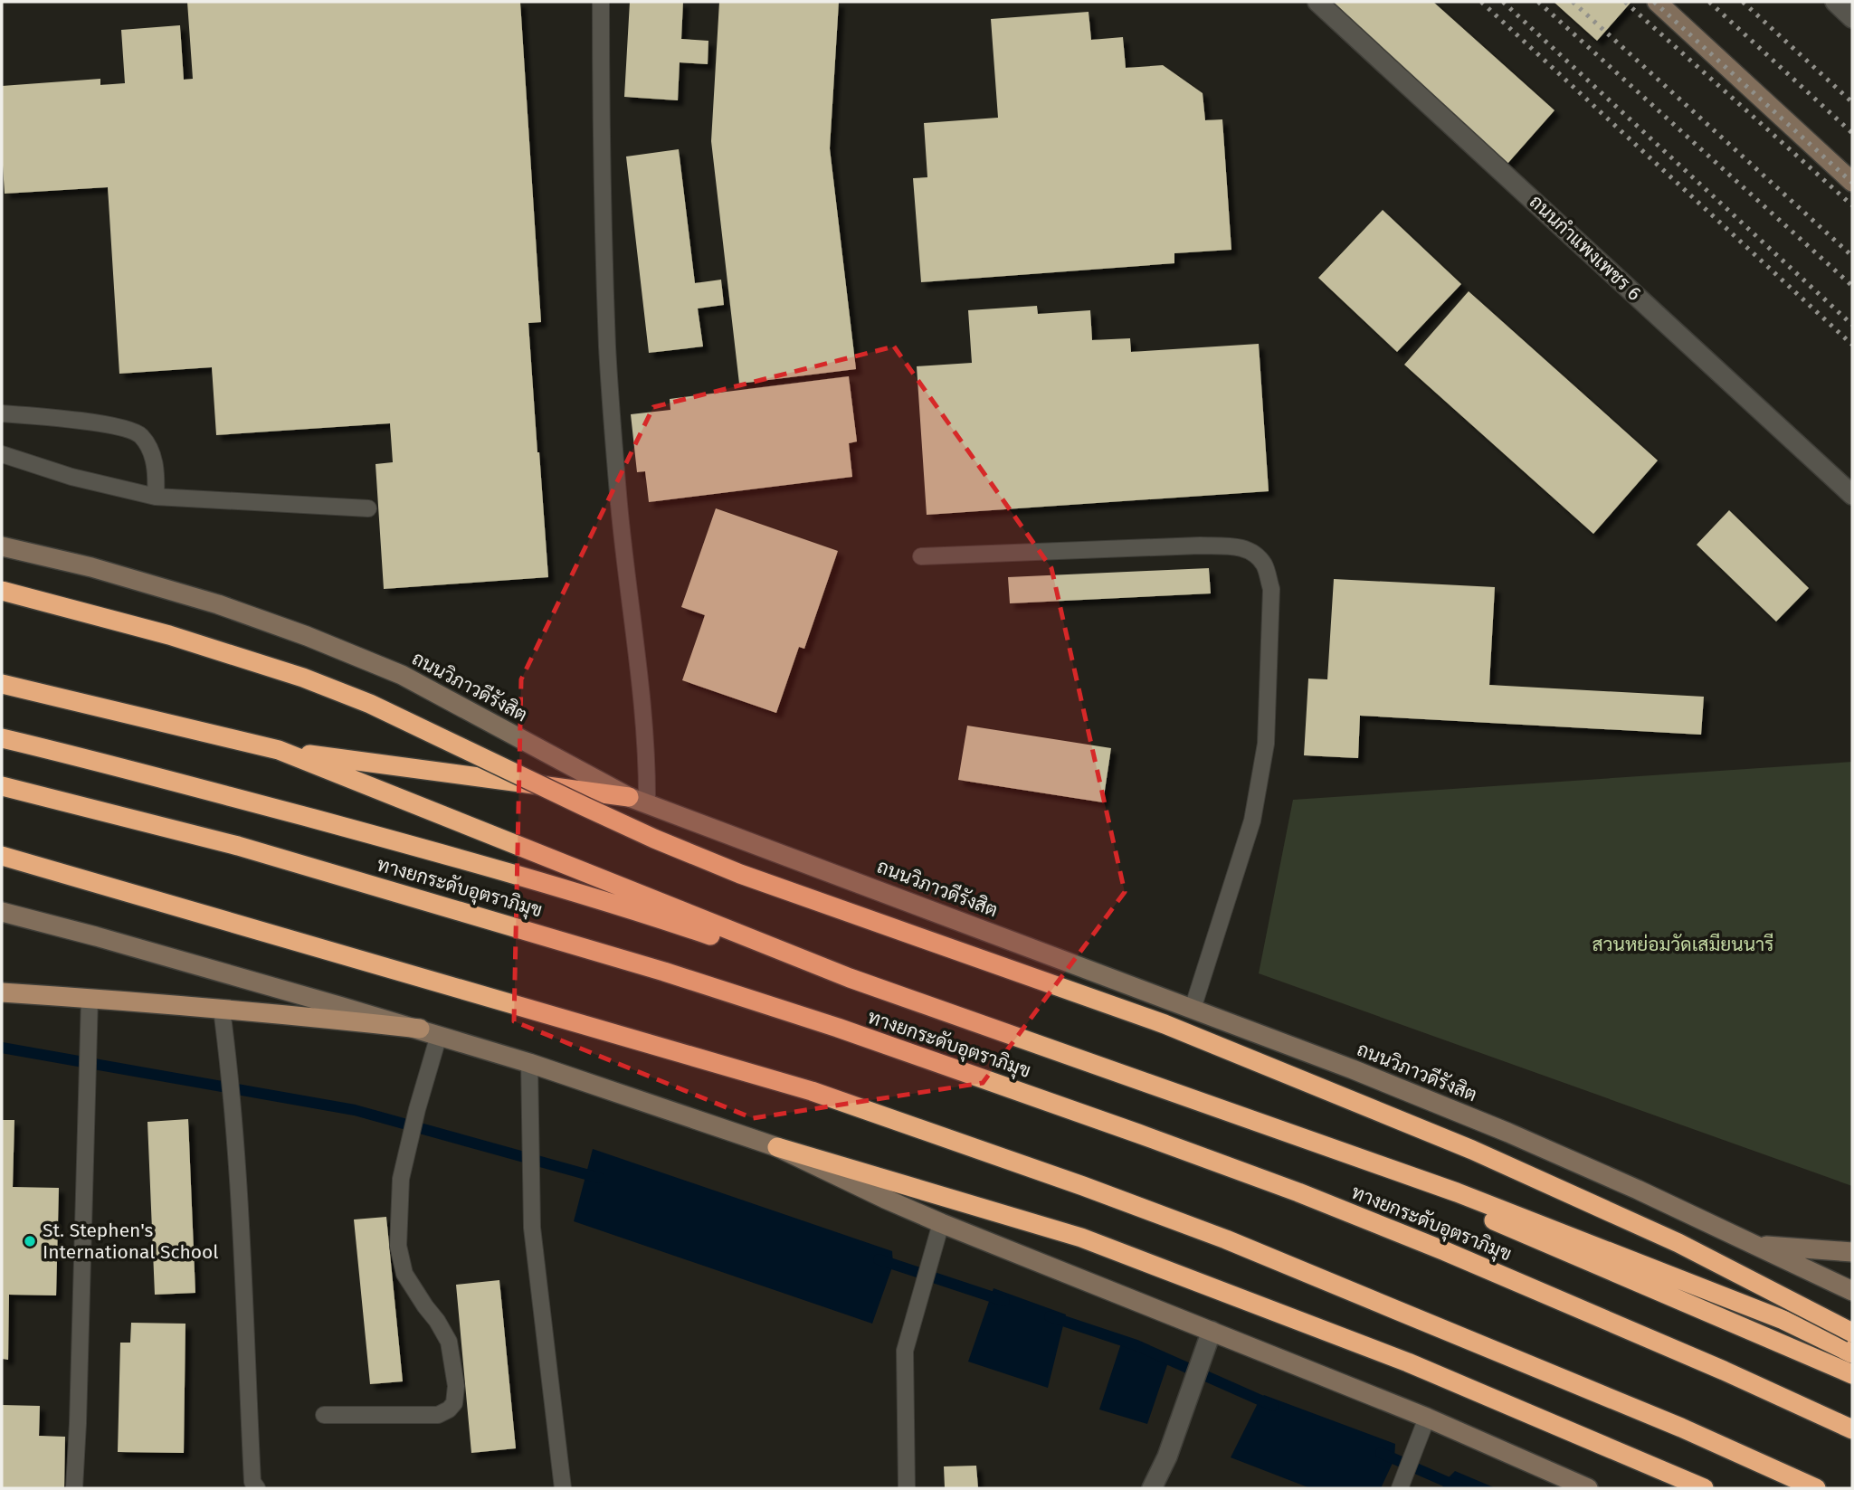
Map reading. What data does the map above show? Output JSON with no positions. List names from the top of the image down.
{
  "streets": {
    "highway": ["ทางยกระดับอุตราภิมุข"],
    "main road": ["ถนนวิภาวดีรังสิต"],
    "street": ["ถนนกำแพงเพชร 6"]
  },
  "parks": ["สวนหย่อมวัดเสมียนนารี"],
  "places": ["St. Stephen's International School"]
}
